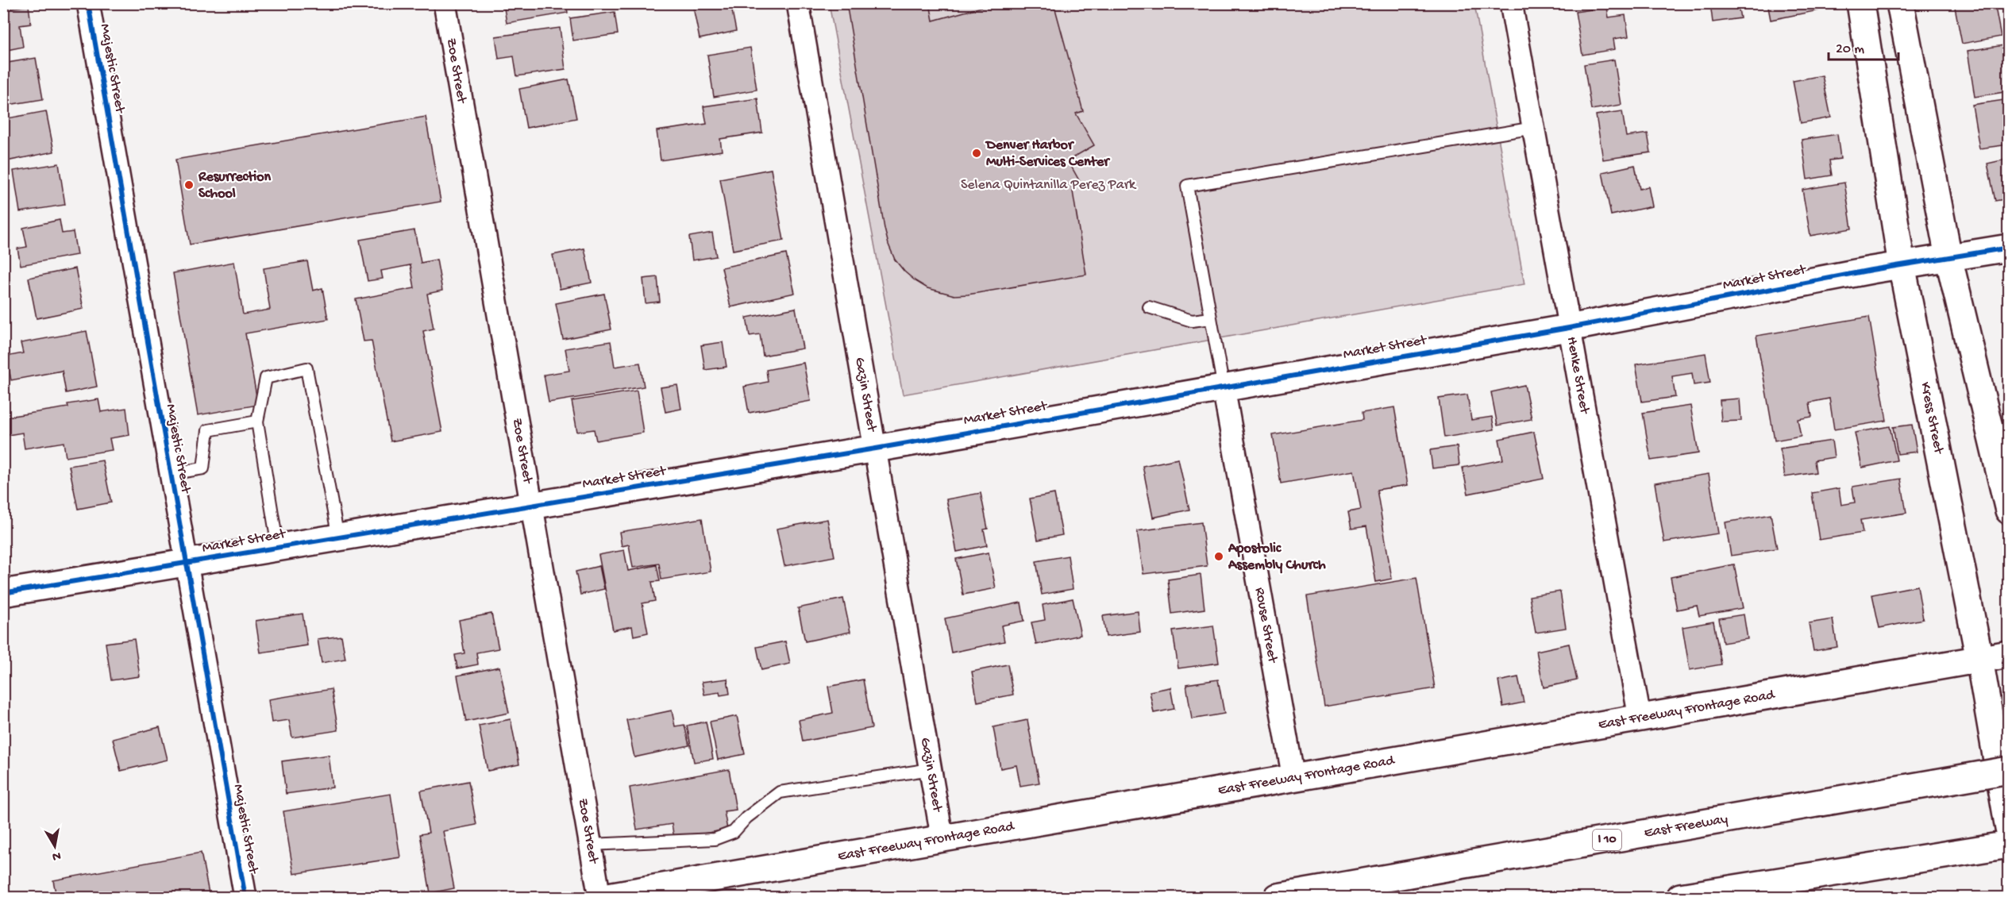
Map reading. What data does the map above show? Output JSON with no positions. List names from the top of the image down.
{
  "streets": {
    "main road": [
      "Market Street",
      "Kress Street",
      "East Freeway Frontage Road",
      "East Freeway",
      "I 10"
    ],
    "street": [
      "Majestic Street",
      "Zoe Street",
      "Henke Street",
      "Gazin Street",
      "Rouse Street"
    ]
  },
  "crossings": [
    ["Majestic Street", "Market Street"],
    ["Zoe Street", "Market Street"],
    ["Market Street", "Henke Street"],
    ["Market Street", "Gazin Street"],
    ["Market Street", "Kress Street"],
    ["Market Street", "Rouse Street"],
    ["Henke Street", "East Freeway Frontage Road"],
    ["Gazin Street", "East Freeway Frontage Road"],
    ["Kress Street", "East Freeway Frontage Road"],
    ["Rouse Street", "East Freeway Frontage Road"]
  ],
  "parks": ["Selena Quintanilla Perez Park"],
  "places": ["Denver Harbor Multi-Services Center", "Resurrection School", "Apostolic Assembly Church"],
  "scale_bar": "20 m",
  "north": "bottom"
}
